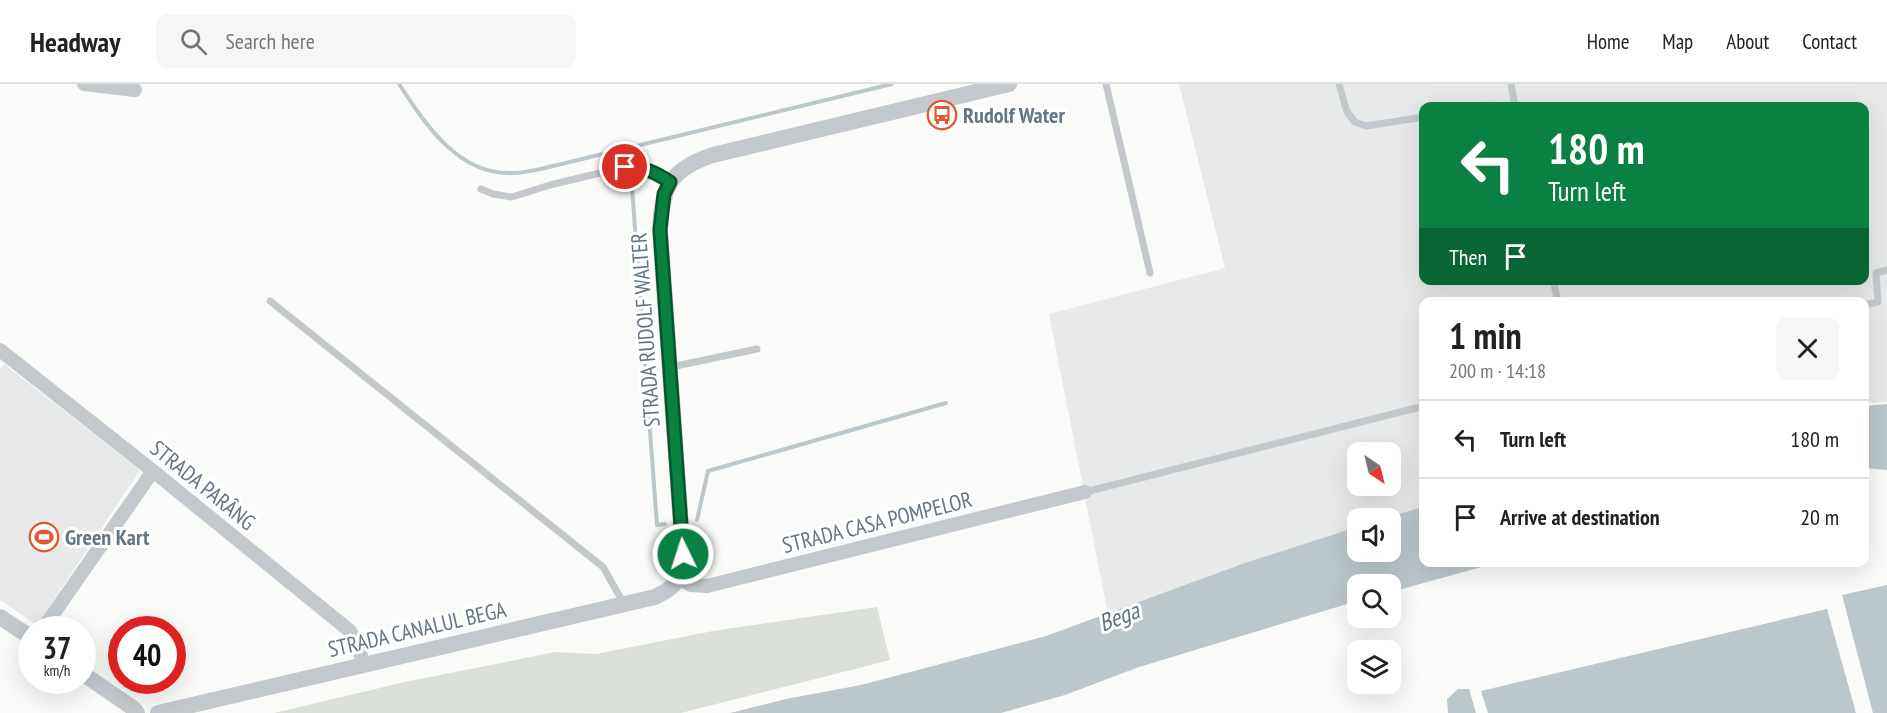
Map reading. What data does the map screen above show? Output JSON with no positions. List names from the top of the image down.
{
  "streets": {
    "street": [
      "STRADA RUDOLF WALTER",
      "STRADA PARÂNG",
      "STRADA CASA POMPELOR",
      "STRADA CANALUL BEGA"
    ]
  },
  "crossings": [
    ["STRADA RUDOLF WALTER", "STRADA CASA POMPELOR"],
    ["STRADA RUDOLF WALTER", "STRADA CANALUL BEGA"],
    ["STRADA PARÂNG", "STRADA CANALUL BEGA"],
    ["STRADA CASA POMPELOR", "STRADA CANALUL BEGA"]
  ],
  "water": ["Bega"],
  "places": {
    "bus stop": ["Rudolf Water"],
    "sports": ["Green Kart"]
  },
  "north": "bottom right",
  "page": {
    "header": "Headway",
    "search": "Search here",
    "nav": [
      "Home",
      "Map",
      "About",
      "Contact"
    ],
    "turn": ["180 m", "Turn left"],
    "then": "Then",
    "heading": ["1 min", "200 m · 14:18"],
    "list": [
      {
        "name": "Turn left",
        "value": "180 m"
      },
      {
        "name": "Arrive at destination",
        "value": "20 m"
      }
    ],
    "speed": "37 km/h",
    "limit": "40"
  }
}
